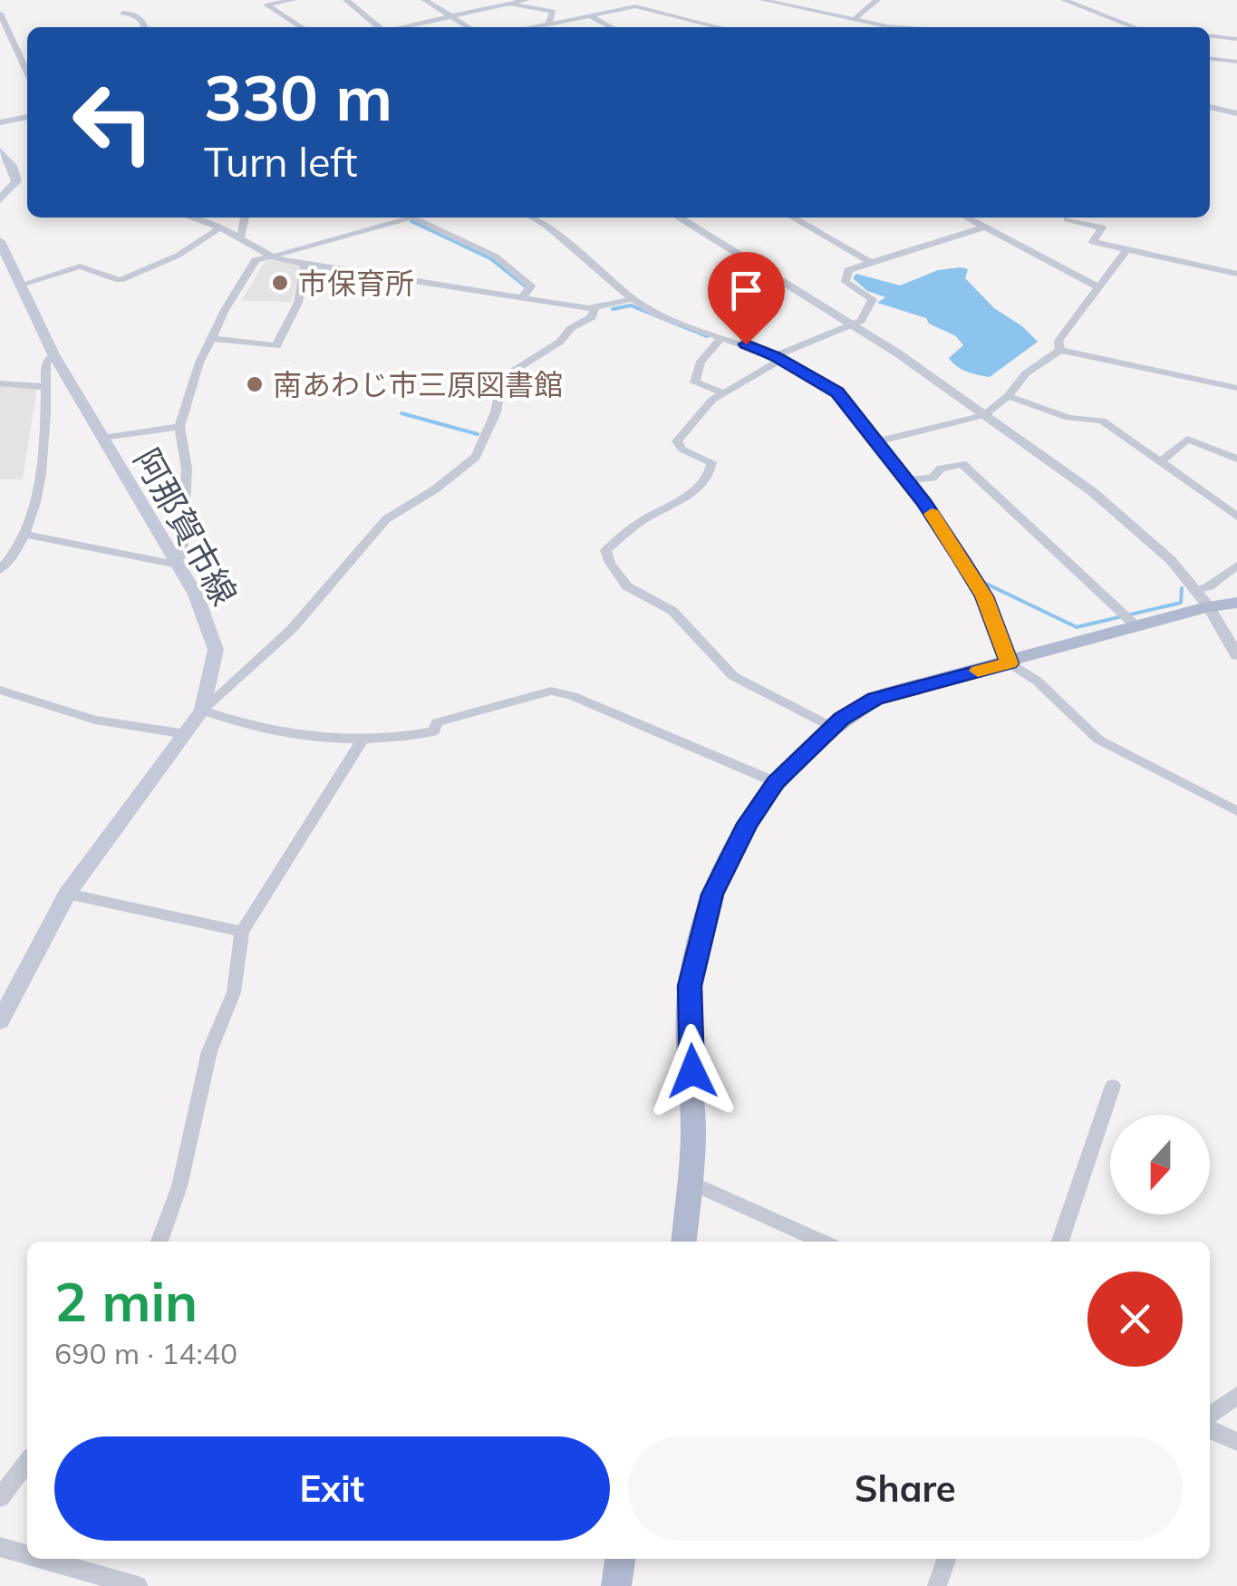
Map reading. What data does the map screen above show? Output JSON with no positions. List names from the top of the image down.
{
  "streets": {
    "main road": ["阿那賀市線"]
  },
  "places": ["市保育所", "南あわじ市三原図書館"],
  "north": "bottom",
  "page": {
    "turn": ["330 m", "Turn left"],
    "heading": ["2 min", "690 m · 14:40"],
    "buttons": ["Exit", "Share"]
  }
}
